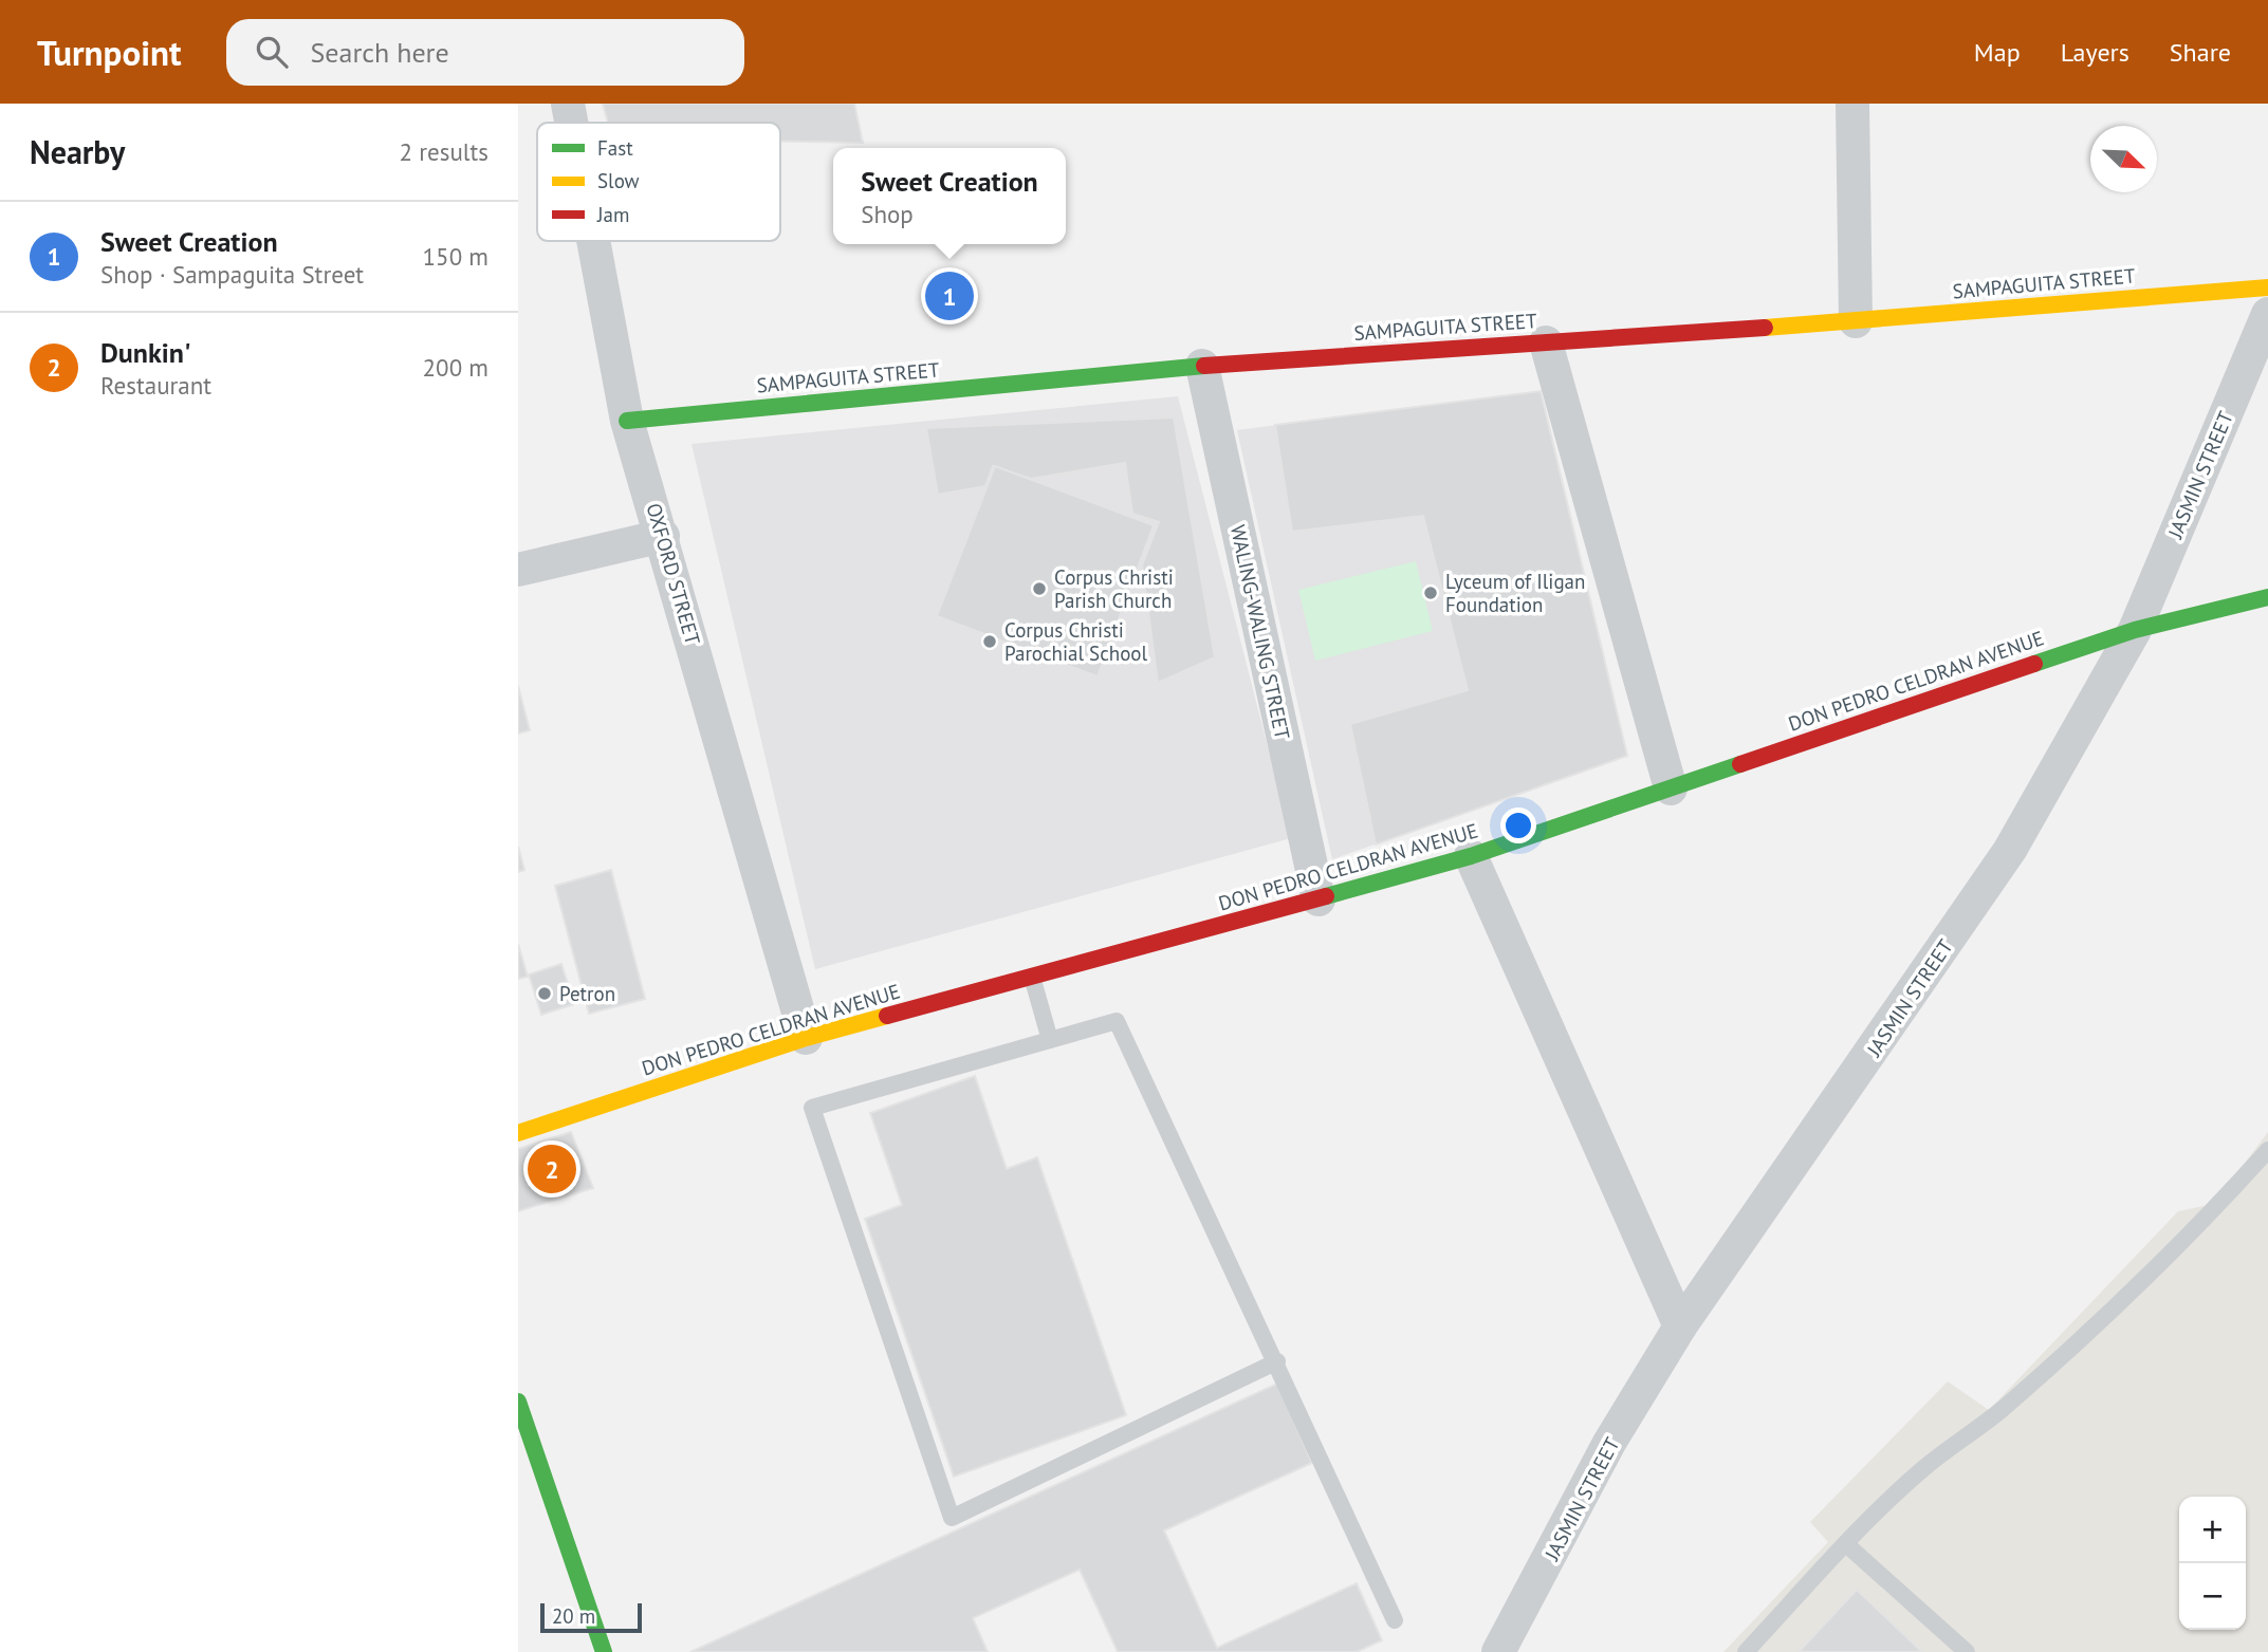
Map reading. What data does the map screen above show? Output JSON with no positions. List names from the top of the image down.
{
  "streets": {
    "main road": ["SAMPAGUITA STREET", "DON PEDRO CELDRAN AVENUE"],
    "street": ["JASMIN STREET", "OXFORD STREET", "WALING-WALING STREET"]
  },
  "crossings": [
    ["SAMPAGUITA STREET", "OXFORD STREET"],
    ["SAMPAGUITA STREET", "WALING-WALING STREET"],
    ["JASMIN STREET", "DON PEDRO CELDRAN AVENUE"],
    ["OXFORD STREET", "DON PEDRO CELDRAN AVENUE"],
    ["WALING-WALING STREET", "DON PEDRO CELDRAN AVENUE"]
  ],
  "places": [
    "Corpus Christi Parish Church",
    "Lyceum of Iligan Foundation",
    "Corpus Christi Parochial School",
    "Petron"
  ],
  "legend": ["Fast", "Slow", "Jam"],
  "scale_bar": "20 m",
  "north": "bottom right",
  "page": {
    "header": "Turnpoint",
    "search": "Search here",
    "nav": ["Map", "Layers", "Share"],
    "heading": ["Nearby", "2 results"],
    "popup": ["Sweet Creation", "Shop"],
    "list": [
      {
        "mark": "1",
        "name": "Sweet Creation",
        "note": "Shop · Sampaguita Street",
        "value": "150 m"
      },
      {
        "mark": "2",
        "name": "Dunkin'",
        "note": "Restaurant",
        "value": "200 m"
      }
    ],
    "pins": ["1", "2"],
    "map_buttons": ["+", "−"],
    "scale": "20 m"
  }
}
